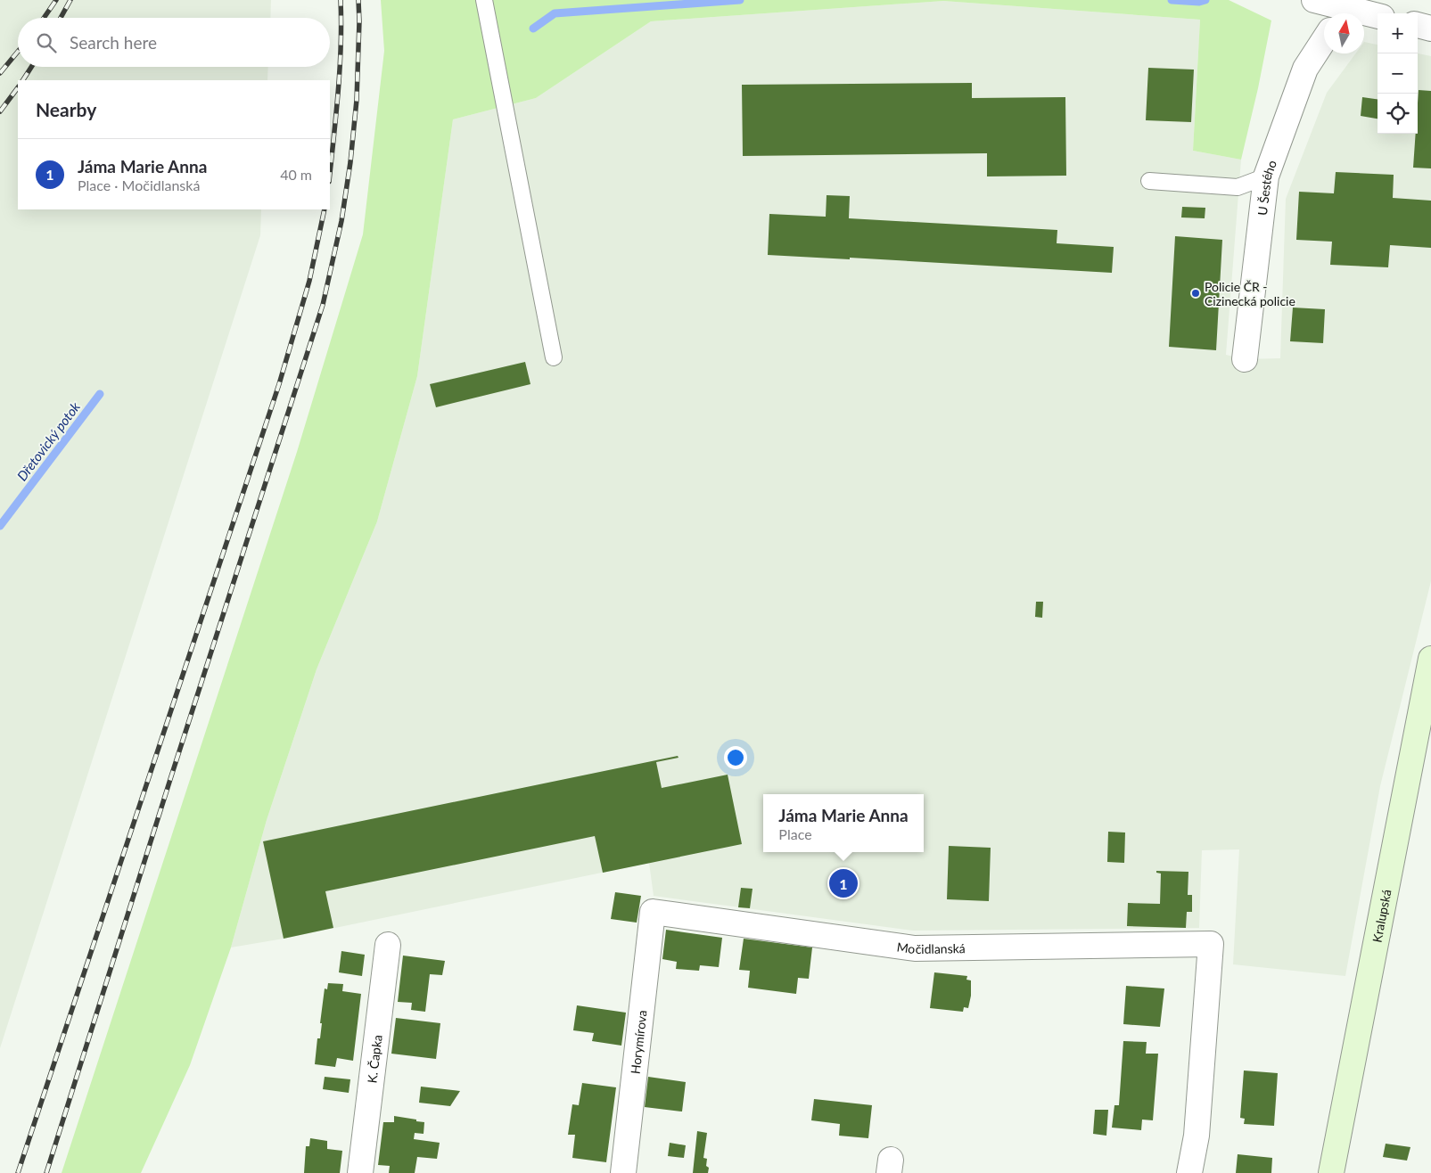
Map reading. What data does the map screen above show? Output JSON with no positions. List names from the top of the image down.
{
  "streets": {
    "main road": ["Kralupská"],
    "street": [
      "U Šestého",
      "Močidlanská",
      "Horymírova",
      "K. Čapka"
    ]
  },
  "crossings": [
    ["Močidlanská", "Horymírova"]
  ],
  "water": ["Dřetovický potok"],
  "places": ["Policie ČR - Cizinecká policie"],
  "north": "top",
  "page": {
    "map_buttons": ["+", "−"],
    "search": "Search here",
    "heading": "Nearby",
    "list": [
      {
        "mark": "1",
        "name": "Jáma Marie Anna",
        "note": "Place · Močidlanská",
        "value": "40 m"
      }
    ],
    "popup": ["Jáma Marie Anna", "Place"],
    "pins": "1"
  }
}
